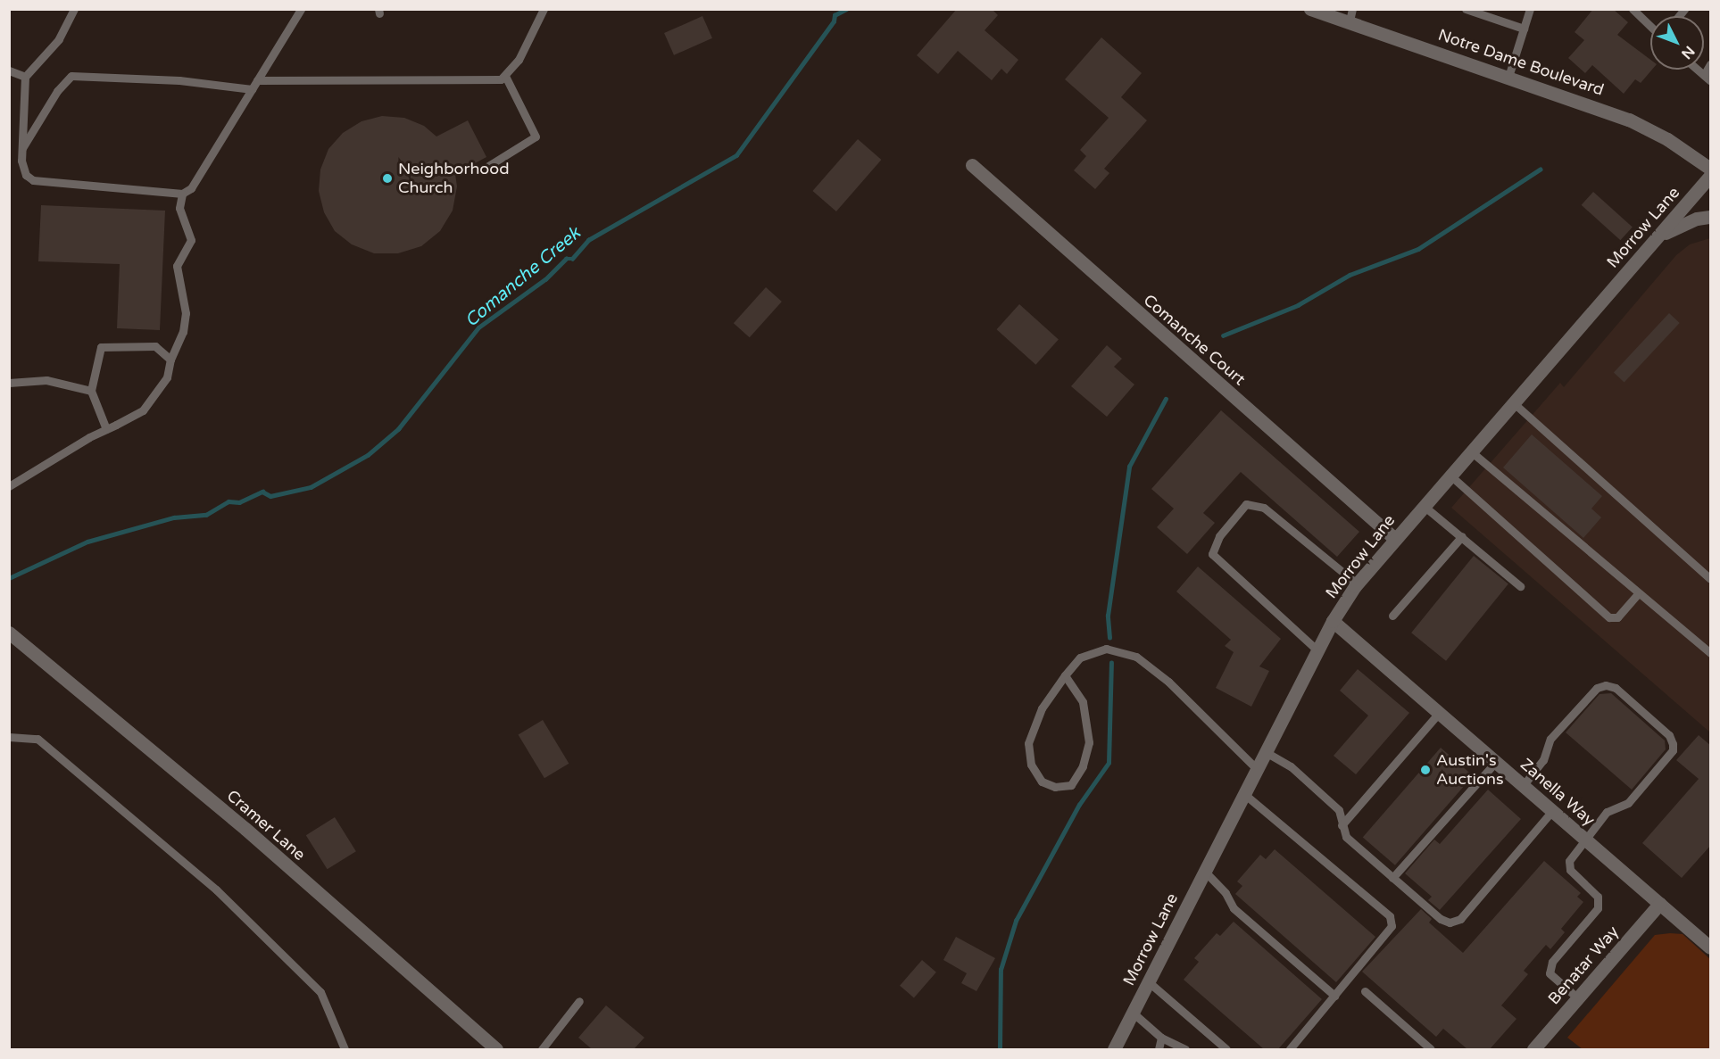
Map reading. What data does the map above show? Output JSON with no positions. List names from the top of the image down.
{
  "streets": {
    "street": [
      "Notre Dame Boulevard",
      "Morrow Lane",
      "Comanche Court",
      "Zanella Way",
      "Cramer Lane",
      "Benatar Way"
    ]
  },
  "crossings": [
    ["Morrow Lane", "Comanche Court"],
    ["Morrow Lane", "Zanella Way"],
    ["Zanella Way", "Benatar Way"]
  ],
  "water": ["Comanche Creek"],
  "places": ["Neighborhood Church", "Austin's Auctions"],
  "north": "bottom right"
}
